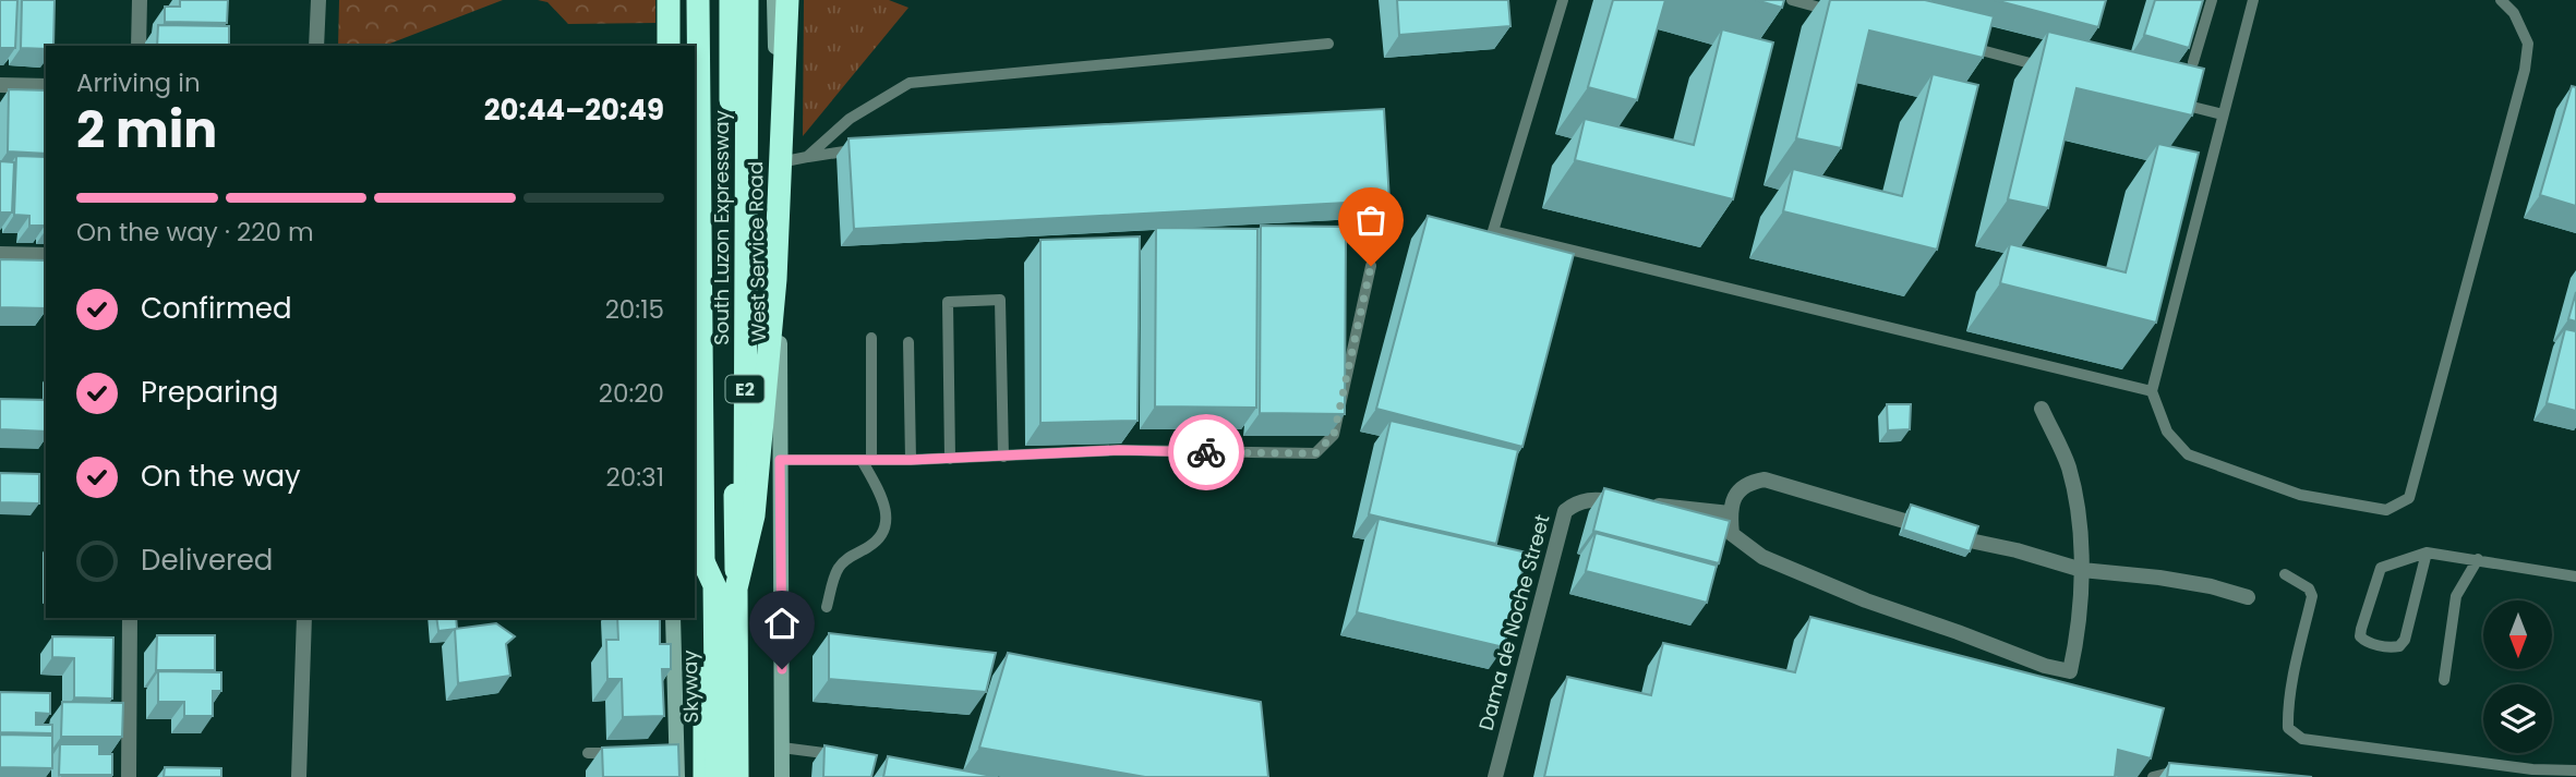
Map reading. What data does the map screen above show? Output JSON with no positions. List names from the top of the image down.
{
  "streets": {
    "highway": ["South Luzon Expressway", "E2", "Skyway"],
    "main road": ["West Service Road"],
    "street": ["Dama de Noche Street"]
  },
  "north": "bottom",
  "page": {
    "heading": ["2 min", "Arriving in", "20:44–20:49"],
    "bar": "On the way · 220 m",
    "list": [
      ["Confirmed", "20:15"],
      ["Preparing", "20:20"],
      ["On the way", "20:31"],
      "Delivered"
    ]
  }
}
